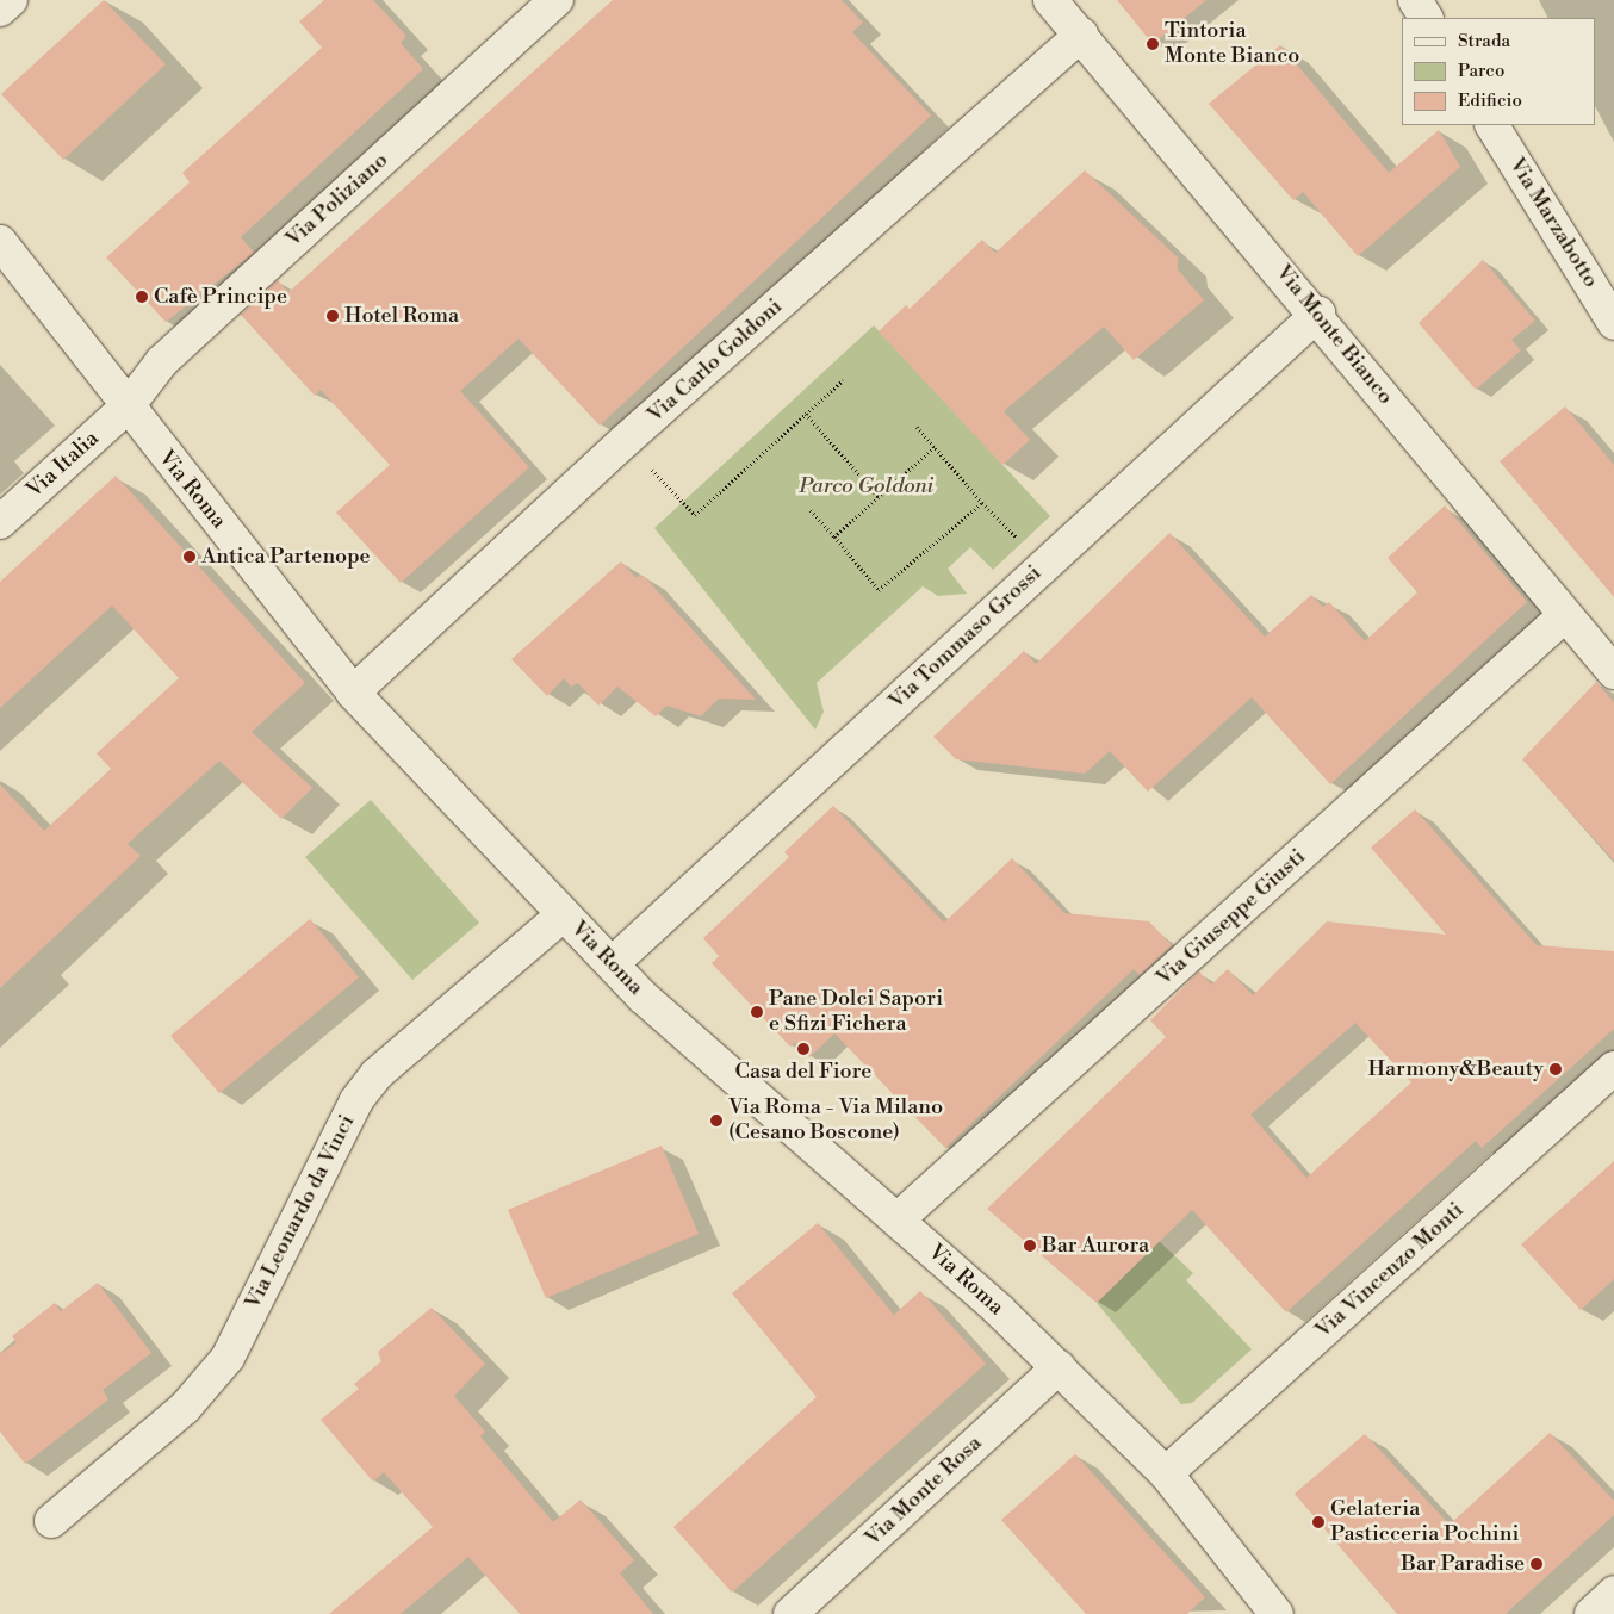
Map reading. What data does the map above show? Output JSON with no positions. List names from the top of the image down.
{
  "streets": {
    "street": [
      "Via Poliziano",
      "Via Marzabotto",
      "Via Monte Bianco",
      "Via Carlo Goldoni",
      "Via Italia",
      "Via Roma",
      "Via Tommaso Grossi",
      "Via Giuseppe Giusti",
      "Via Leonardo da Vinci",
      "Via Vincenzo Monti",
      "Via Monte Rosa"
    ]
  },
  "crossings": [
    ["Via Poliziano", "Via Italia"],
    ["Via Poliziano", "Via Roma"],
    ["Via Monte Bianco", "Via Carlo Goldoni"],
    ["Via Monte Bianco", "Via Tommaso Grossi"],
    ["Via Monte Bianco", "Via Giuseppe Giusti"],
    ["Via Carlo Goldoni", "Via Roma"],
    ["Via Italia", "Via Roma"],
    ["Via Roma", "Via Tommaso Grossi"],
    ["Via Roma", "Via Giuseppe Giusti"],
    ["Via Roma", "Via Leonardo da Vinci"],
    ["Via Roma", "Via Vincenzo Monti"],
    ["Via Roma", "Via Monte Rosa"]
  ],
  "parks": ["Parco Goldoni"],
  "places": [
    "Tintoria Monte Bianco",
    "Cafè Principe",
    "Hotel Roma",
    "Antica Partenope",
    "Pane Dolci Sapori e Sfizi Fichera",
    "Casa del Fiore",
    "Harmony&Beauty",
    "Via Roma - Via Milano (Cesano Boscone)",
    "Bar Aurora",
    "Gelateria Pasticceria Pochini",
    "Bar Paradise"
  ],
  "legend": ["Strada", "Parco", "Edificio"]
}
